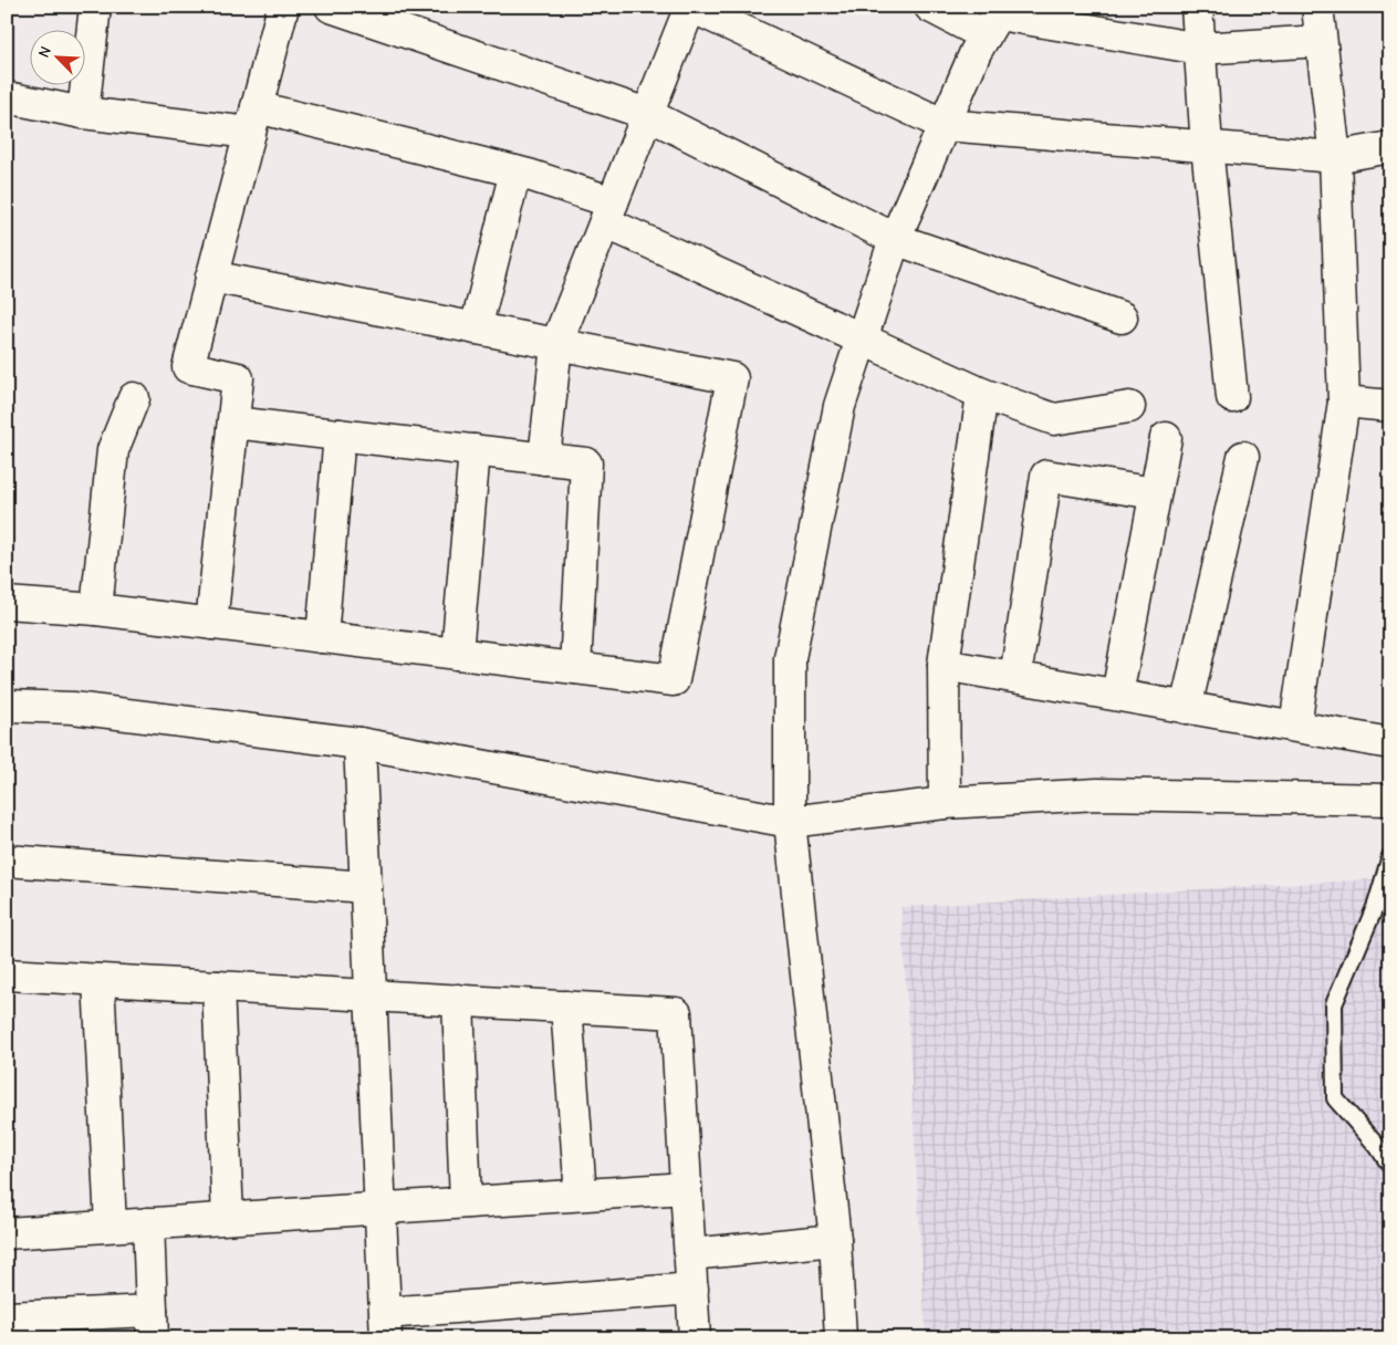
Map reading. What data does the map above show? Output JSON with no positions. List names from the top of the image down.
{
  "north": "top left"
}
